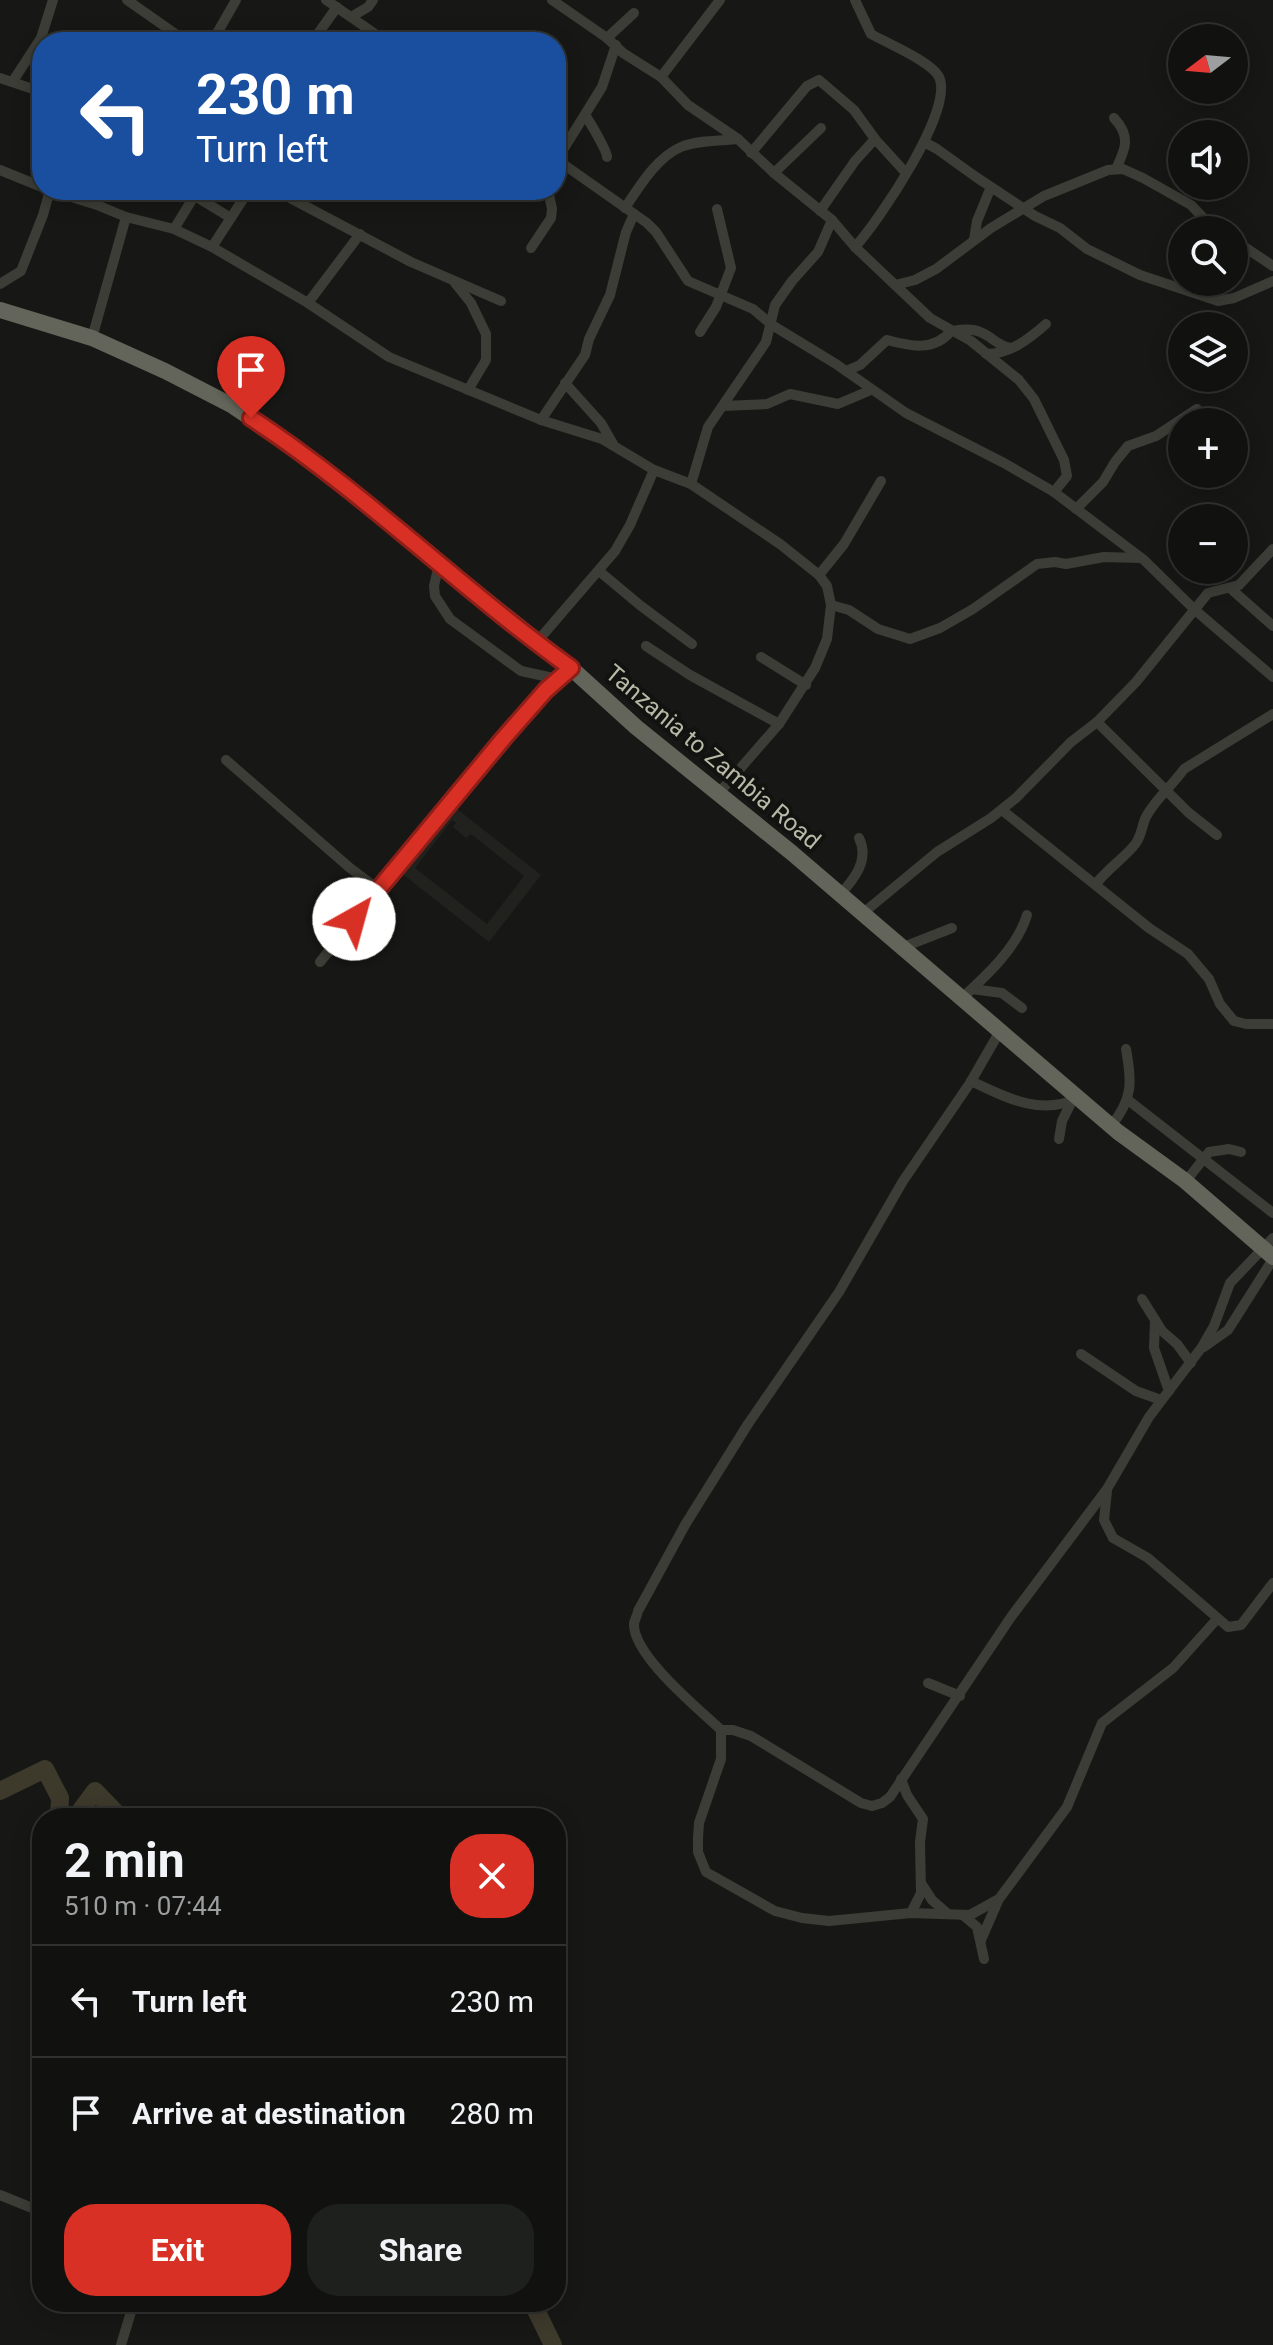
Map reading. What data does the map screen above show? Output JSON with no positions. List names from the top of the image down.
{
  "streets": {
    "highway": ["Tanzania to Zambia Road"]
  },
  "north": "left",
  "page": {
    "map_buttons": ["+", "−"],
    "turn": ["230 m", "Turn left"],
    "heading": ["2 min", "510 m · 07:44"],
    "list": [
      {
        "name": "Turn left",
        "value": "230 m"
      },
      {
        "name": "Arrive at destination",
        "value": "280 m"
      }
    ],
    "buttons": ["Exit", "Share"]
  }
}
